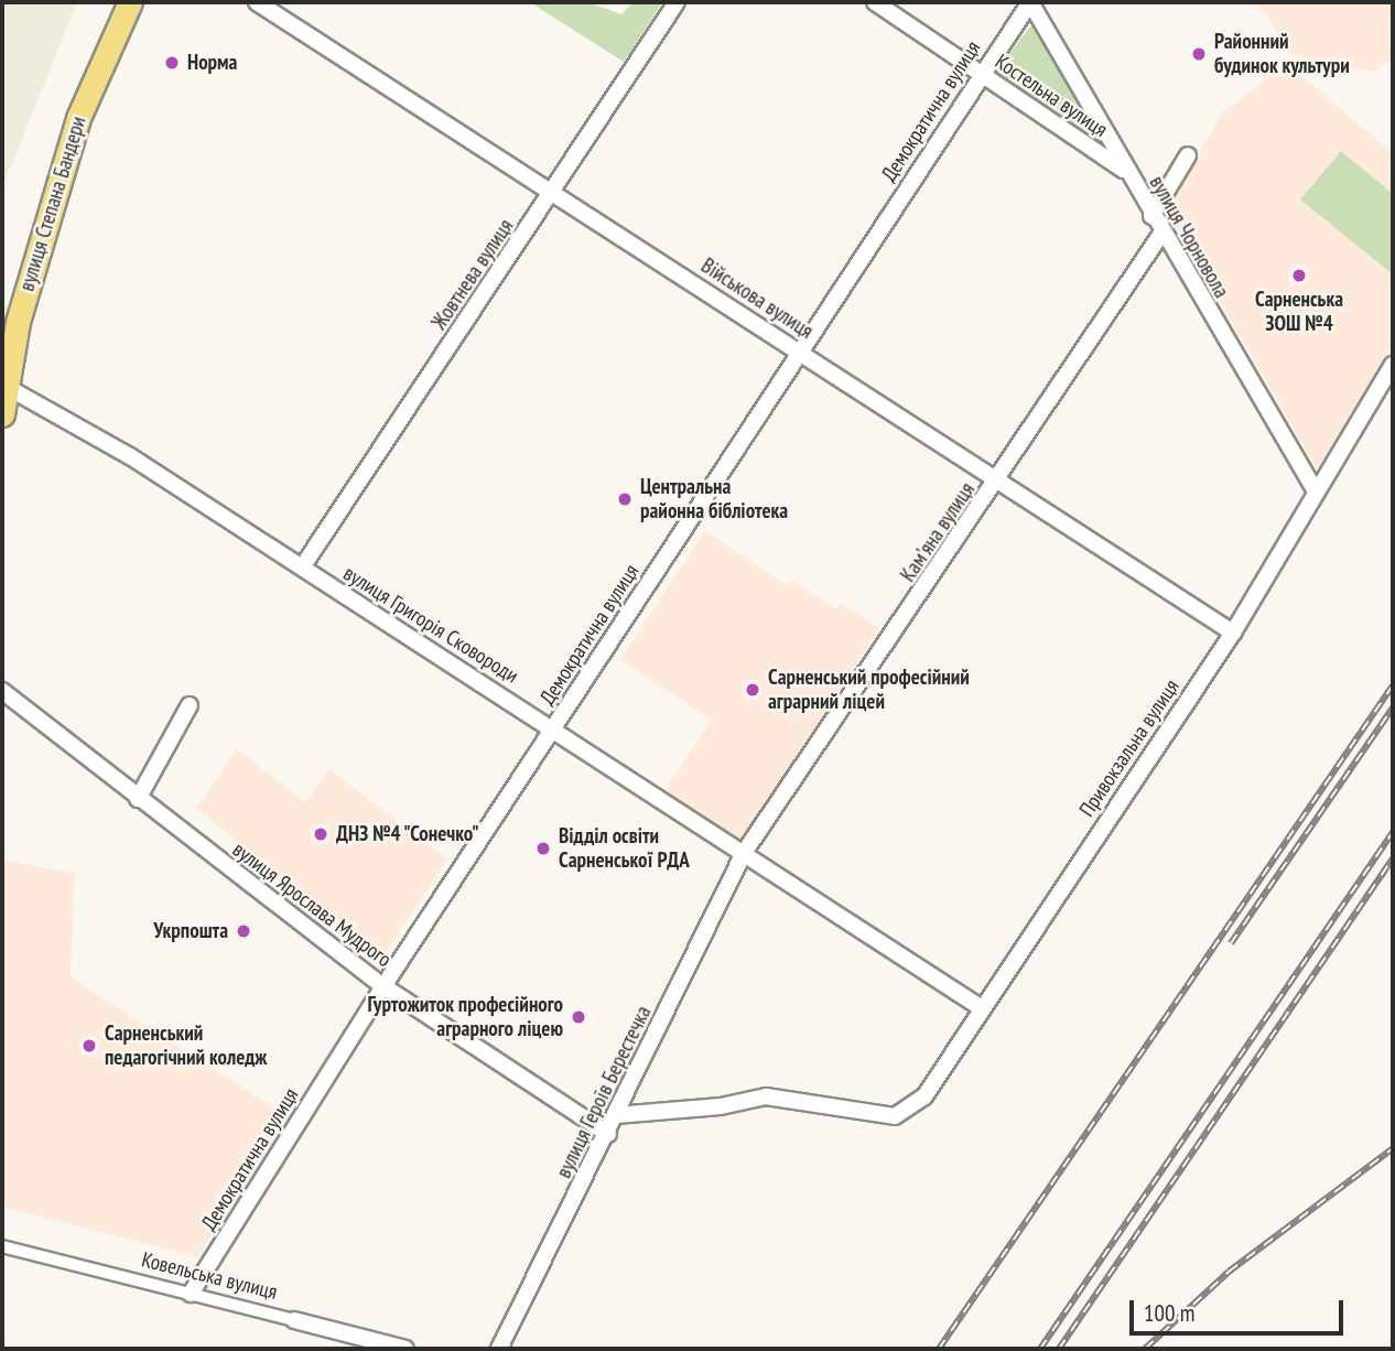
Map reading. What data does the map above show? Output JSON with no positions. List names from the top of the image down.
{
  "streets": {
    "main road": ["вулиця Степана Бандери"],
    "street": [
      "Костельна вулиця",
      "Демократична вулиця",
      "вулиця Чорновола",
      "Жовтнева вулиця",
      "Військова вулиця",
      "Камʼяна вулиця",
      "вулиця Григорія Сковороди",
      "Привокзальна вулиця",
      "вулиця Ярослава Мудрого",
      "вулиця Героїв Берестечка",
      "Ковельська вулиця"
    ]
  },
  "crossings": [
    ["Костельна вулиця", "Демократична вулиця"],
    ["Костельна вулиця", "вулиця Чорновола"],
    ["Демократична вулиця", "вулиця Чорновола"],
    ["Демократична вулиця", "Військова вулиця"],
    ["Демократична вулиця", "вулиця Григорія Сковороди"],
    ["Демократична вулиця", "вулиця Ярослава Мудрого"],
    ["Демократична вулиця", "Ковельська вулиця"],
    ["вулиця Степана Бандери", "вулиця Григорія Сковороди"],
    ["вулиця Чорновола", "Камʼяна вулиця"],
    ["вулиця Чорновола", "Привокзальна вулиця"],
    ["Жовтнева вулиця", "Військова вулиця"],
    ["Жовтнева вулиця", "вулиця Григорія Сковороди"],
    ["Військова вулиця", "Камʼяна вулиця"],
    ["Військова вулиця", "Привокзальна вулиця"],
    ["Камʼяна вулиця", "вулиця Григорія Сковороди"],
    ["Камʼяна вулиця", "вулиця Героїв Берестечка"],
    ["вулиця Григорія Сковороди", "Привокзальна вулиця"],
    ["вулиця Григорія Сковороди", "вулиця Героїв Берестечка"],
    ["Привокзальна вулиця", "вулиця Героїв Берестечка"],
    ["вулиця Ярослава Мудрого", "вулиця Героїв Берестечка"]
  ],
  "places": [
    "Районний будинок культури",
    "Норма",
    "Сарненська ЗОШ №4",
    "Центральна районна бібліотека",
    "Сарненський професійний аграрний ліцей",
    "ДНЗ №4 \"Сонечко\"",
    "Відділ освіти Сарненської РДА",
    "Укрпошта",
    "Гуртожиток професійного аграрного ліцею",
    "Сарненський педагогічний коледж"
  ],
  "scale_bar": "100 m"
}
